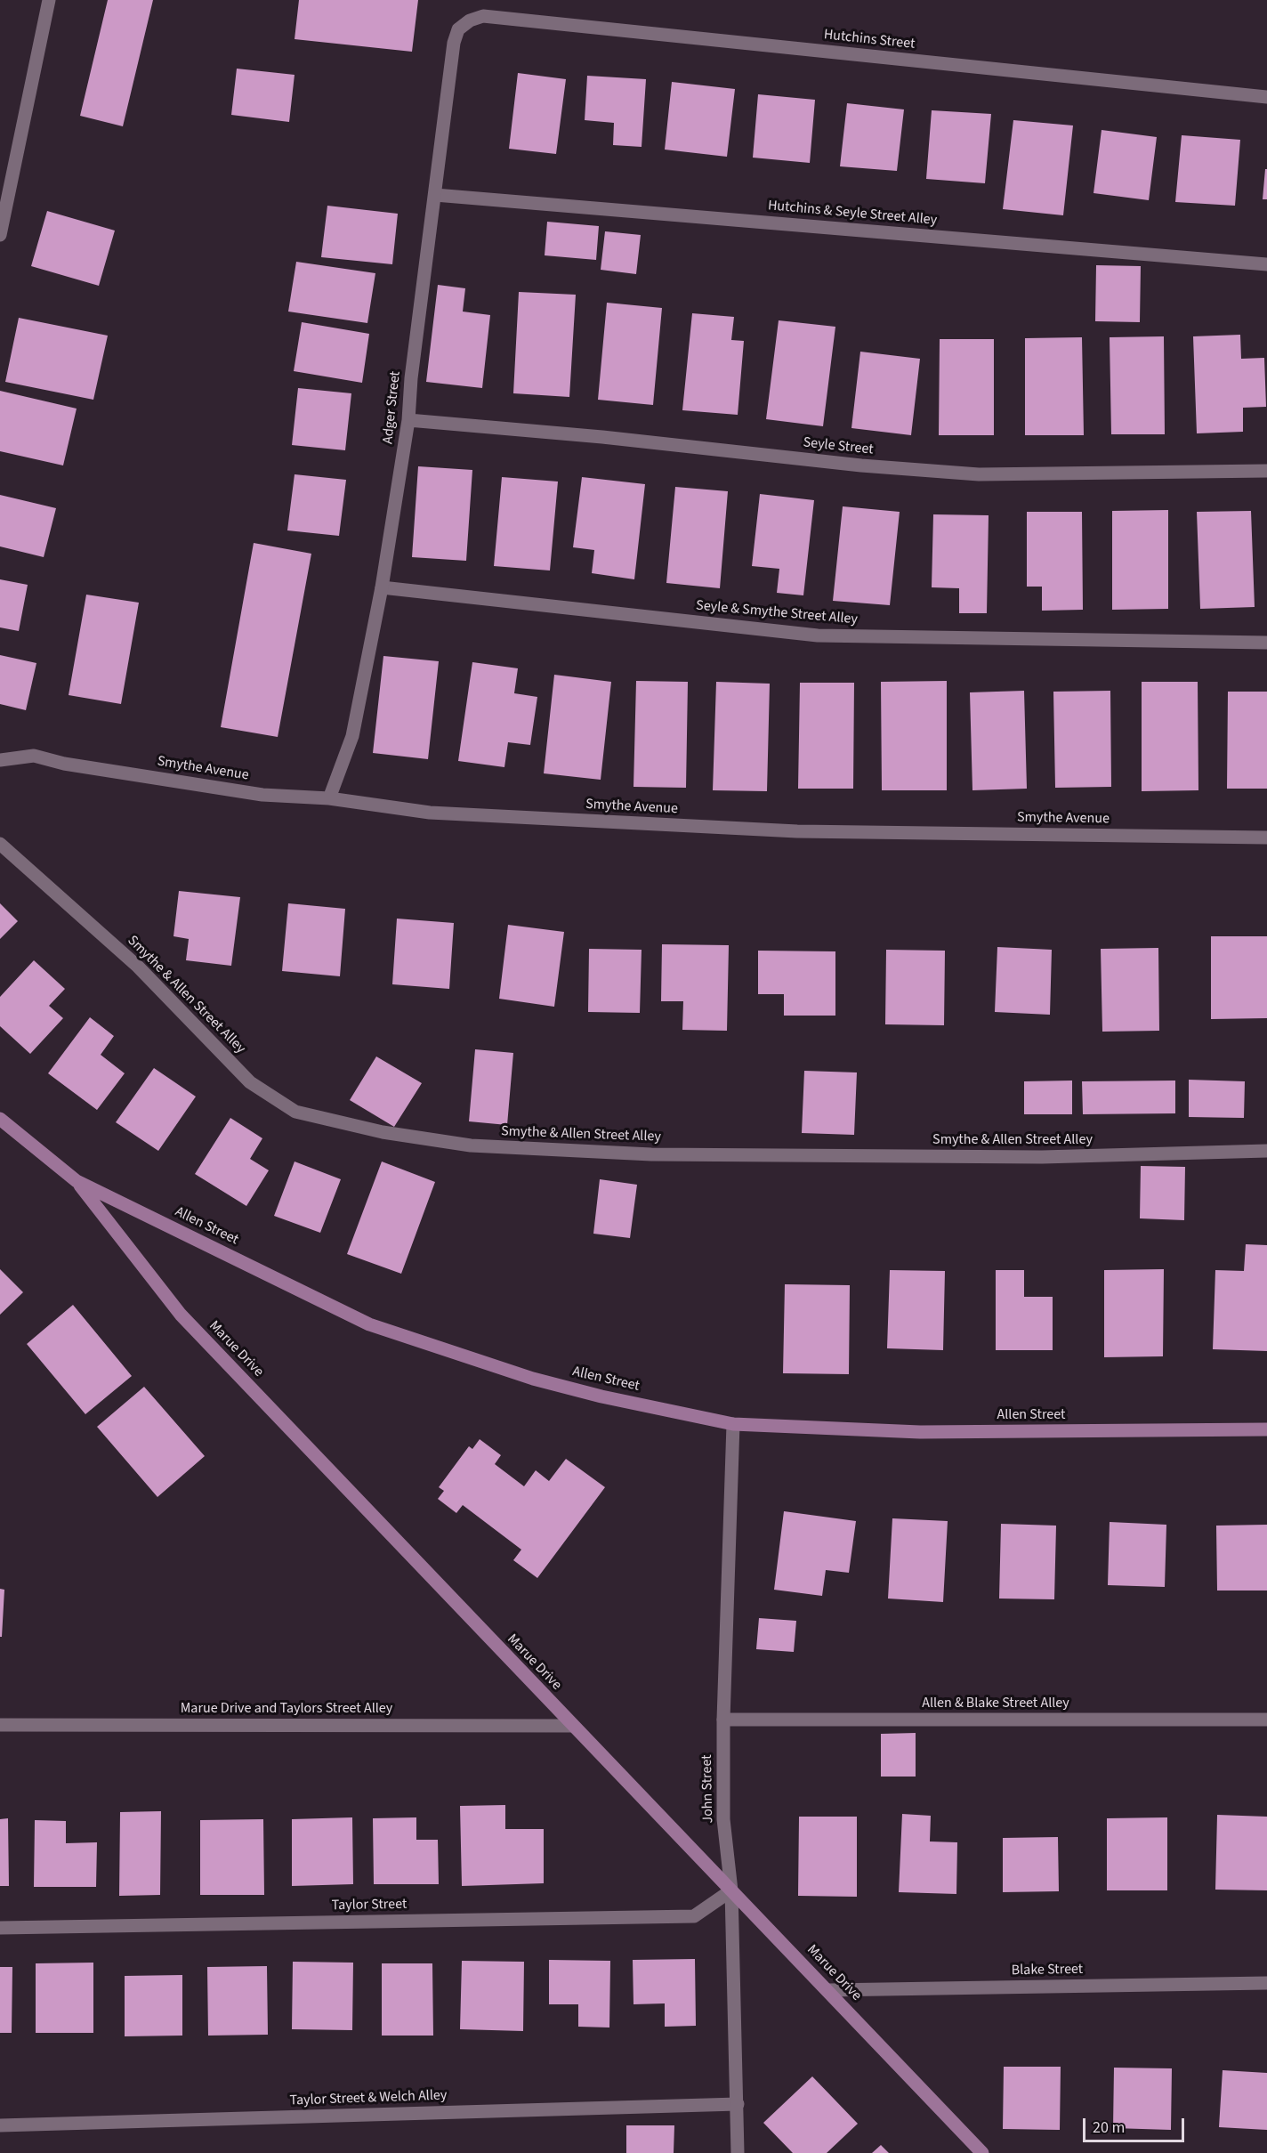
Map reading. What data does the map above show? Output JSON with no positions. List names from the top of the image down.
{
  "streets": {
    "street": [
      "Hutchins Street",
      "Hutchins & Seyle Street Alley",
      "Adger Street",
      "Seyle Street",
      "Seyle & Smythe Street Alley",
      "Smythe Avenue",
      "Smythe & Allen Street Alley",
      "Allen Street",
      "Marue Drive",
      "Allen & Blake Street Alley",
      "Marue Drive and Taylors Street Alley",
      "John Street",
      "Taylor Street",
      "Blake Street",
      "Taylor Street & Welch Alley"
    ]
  },
  "crossings": [
    ["Hutchins Street", "Adger Street"],
    ["Hutchins & Seyle Street Alley", "Adger Street"],
    ["Adger Street", "Seyle Street"],
    ["Adger Street", "Seyle & Smythe Street Alley"],
    ["Adger Street", "Smythe Avenue"],
    ["Allen Street", "Marue Drive"],
    ["Allen Street", "John Street"],
    ["Marue Drive", "Marue Drive and Taylors Street Alley"],
    ["Marue Drive", "John Street"],
    ["Marue Drive", "Taylor Street"],
    ["Marue Drive", "Blake Street"],
    ["Allen & Blake Street Alley", "John Street"],
    ["John Street", "Taylor Street"],
    ["John Street", "Taylor Street & Welch Alley"]
  ],
  "scale_bar": "20 m"
}
